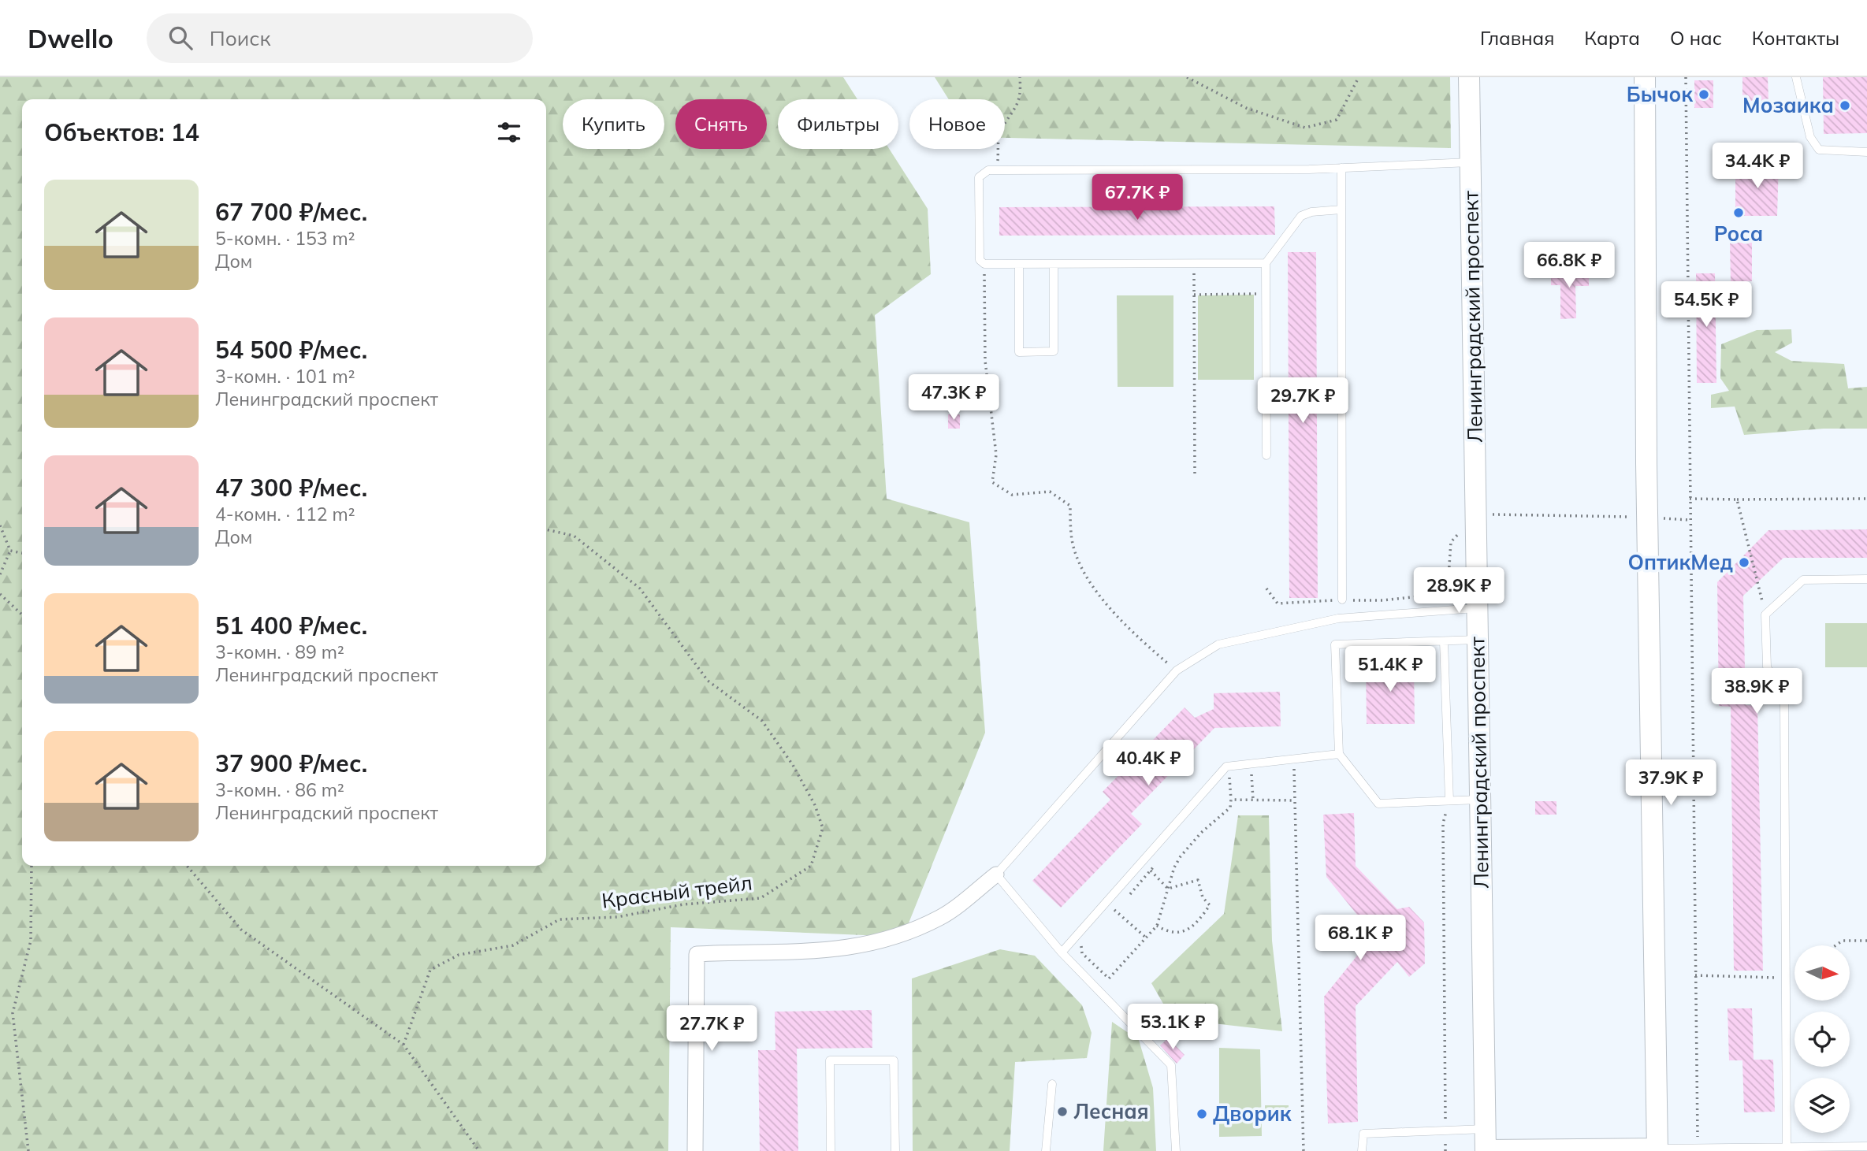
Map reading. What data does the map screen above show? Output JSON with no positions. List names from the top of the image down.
{
  "streets": {
    "main road": ["Ленинградский проспект"],
    "path": ["Красный трейл"]
  },
  "places": [
    "Бычок",
    "Мозаика",
    "Роса",
    "ОптикМед",
    "Лесная",
    "Дворик"
  ],
  "north": "right",
  "page": {
    "header": "Dwello",
    "search": "Поиск",
    "nav": [
      "Главная",
      "Карта",
      "О нас",
      "Контакты"
    ],
    "chip": [
      "Купить",
      "Снять",
      "Фильтры",
      "Новое"
    ],
    "heading": "Объектов: 14",
    "price": [
      "34.4K ₽",
      "67.7K ₽",
      "66.8K ₽",
      "54.5K ₽",
      "47.3K ₽",
      "29.7K ₽",
      "28.9K ₽",
      "51.4K ₽",
      "38.9K ₽",
      "40.4K ₽",
      "37.9K ₽",
      "68.1K ₽",
      "53.1K ₽",
      "27.7K ₽"
    ],
    "list": [
      {
        "name": "67 700 ₽/мес.",
        "note": "5-комн. · 153 m² · Дом"
      },
      {
        "name": "54 500 ₽/мес.",
        "note": "3-комн. · 101 m² · Ленинградский проспект"
      },
      {
        "name": "47 300 ₽/мес.",
        "note": "4-комн. · 112 m² · Дом"
      },
      {
        "name": "51 400 ₽/мес.",
        "note": "3-комн. · 89 m² · Ленинградский проспект"
      },
      {
        "name": "37 900 ₽/мес.",
        "note": "3-комн. · 86 m² · Ленинградский проспект"
      }
    ]
  }
}
